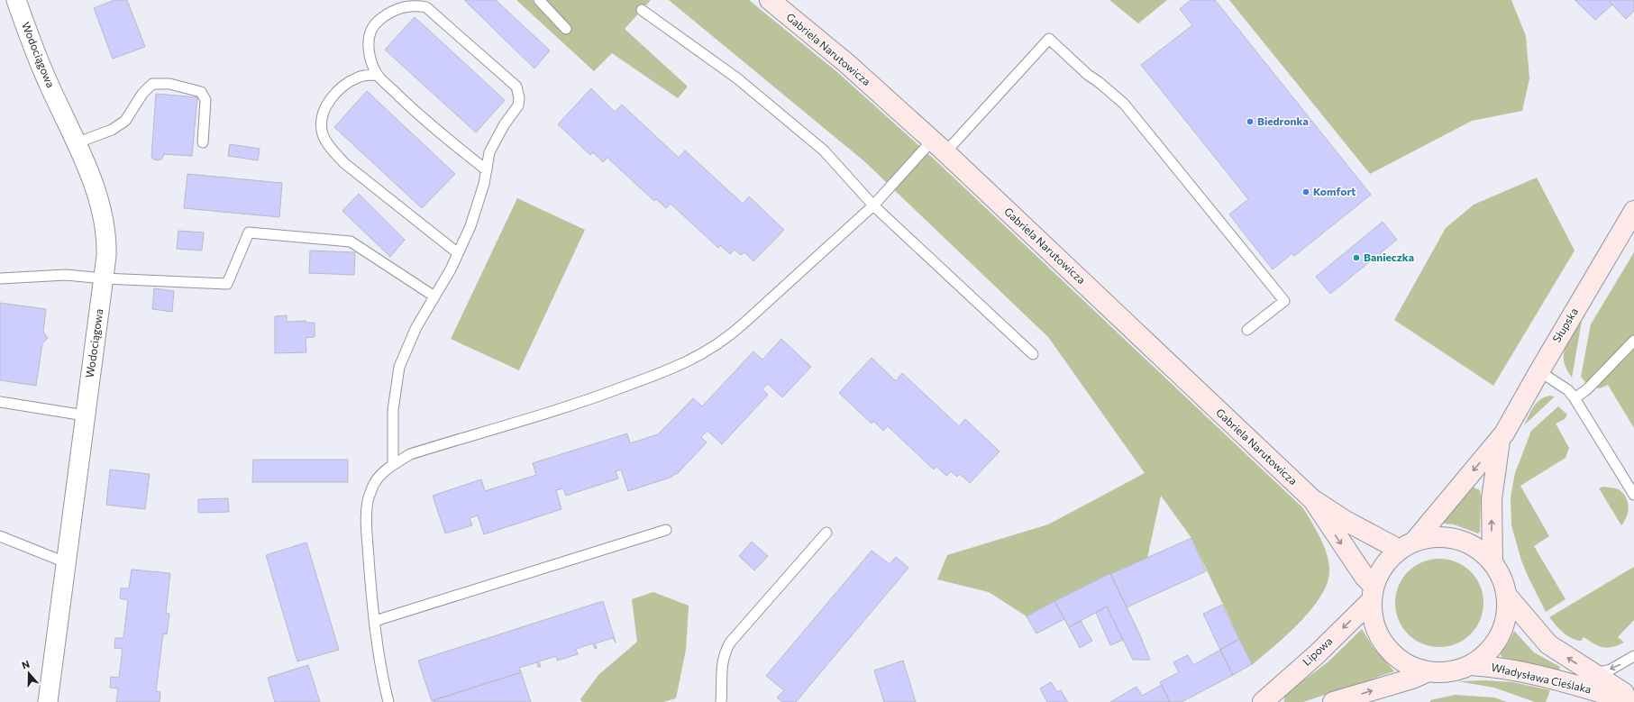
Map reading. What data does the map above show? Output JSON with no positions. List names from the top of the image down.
{
  "streets": {
    "main road": [
      "Gabriela Narutowicza",
      "Słupska",
      "Lipowa",
      "Władysława Cieślaka"
    ],
    "street": ["Wodociągowa"]
  },
  "crossings": [
    ["Gabriela Narutowicza", "Słupska"],
    ["Gabriela Narutowicza", "Lipowa"],
    ["Słupska", "Lipowa"]
  ],
  "one_way": ["Lipowa", "Władysława Cieślaka"],
  "places": ["Biedronka", "Komfort", "Banieczka"],
  "north": "top"
}
